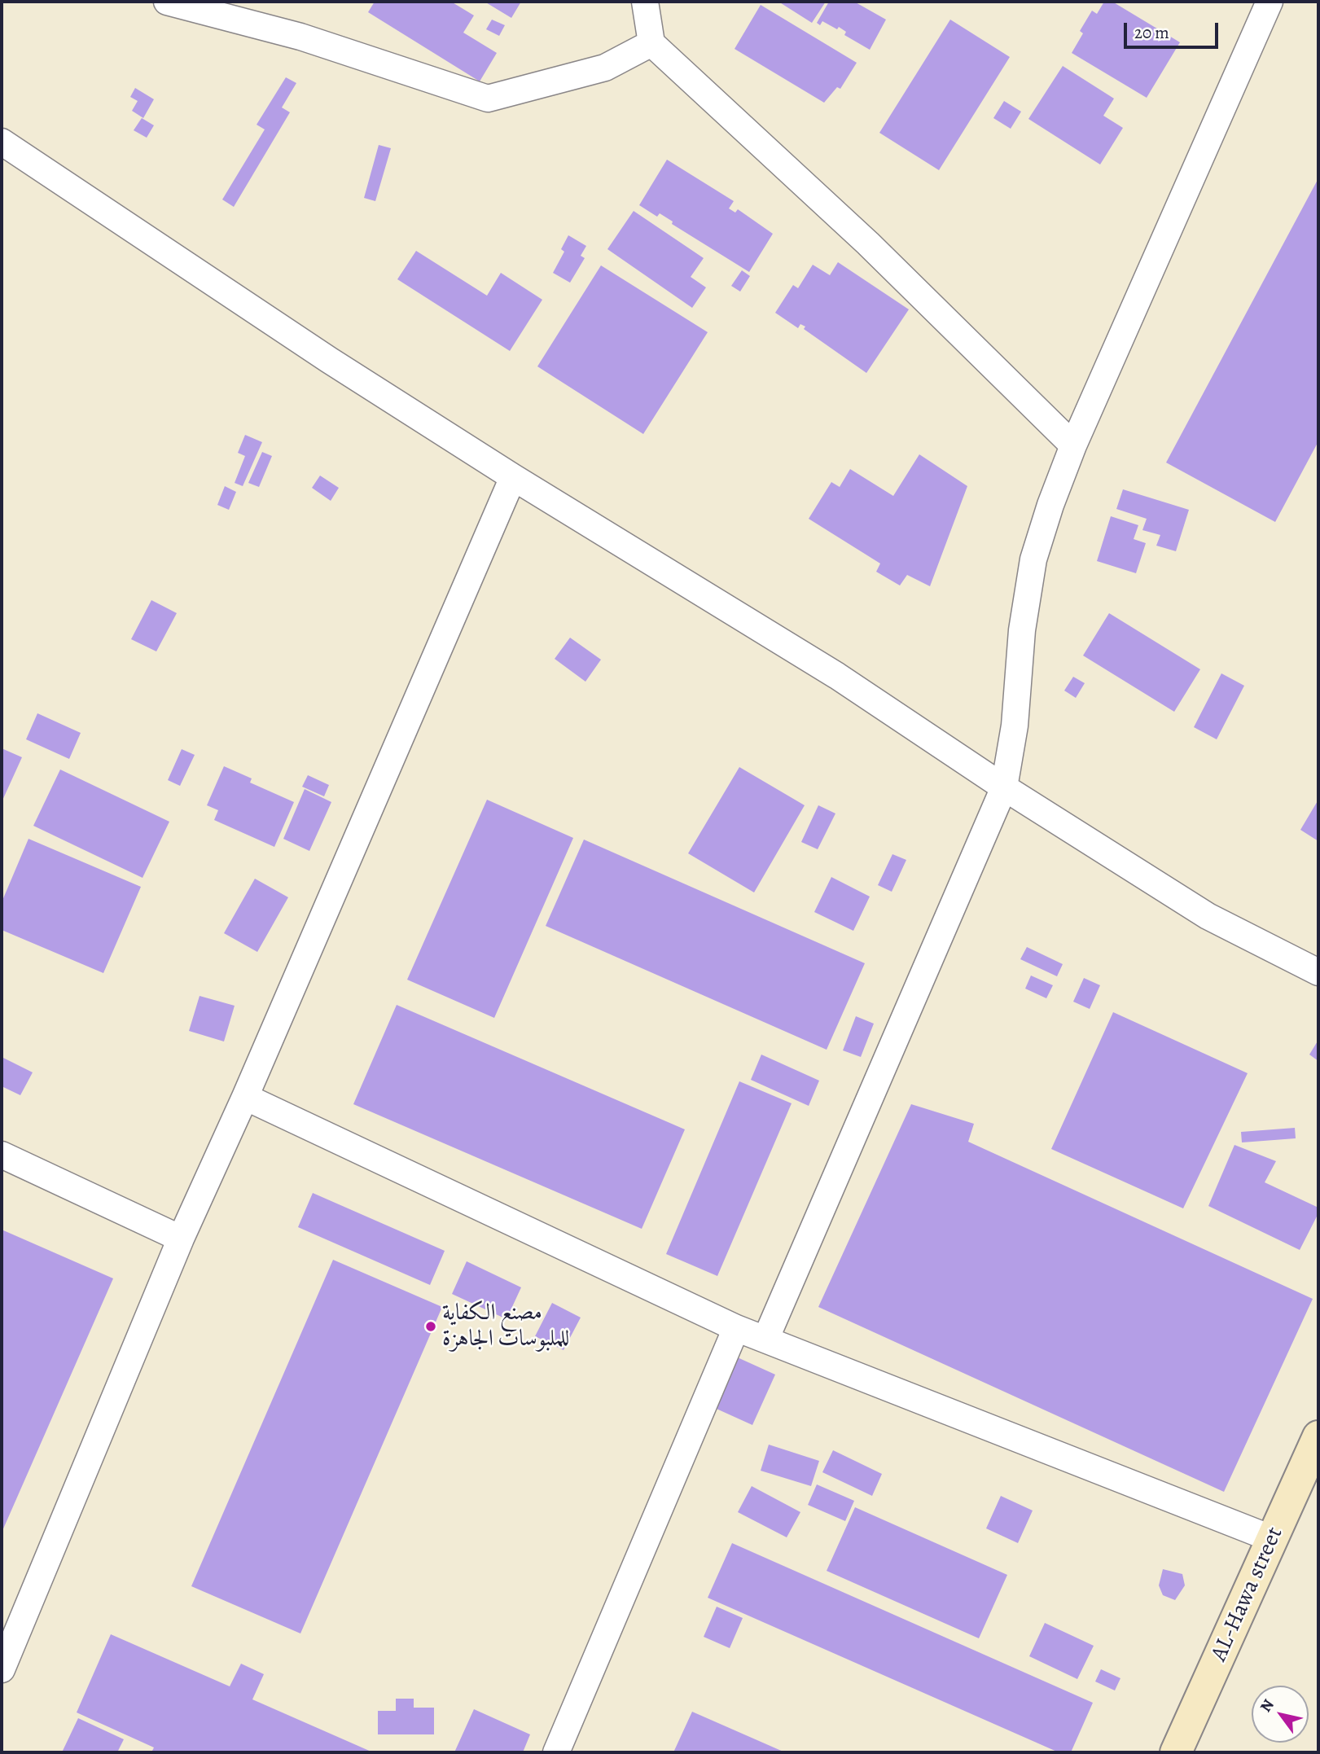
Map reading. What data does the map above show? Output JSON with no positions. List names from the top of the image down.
{
  "streets": {
    "street": ["AL-Hawa street"]
  },
  "places": ["مصنع الكفاية للملبوسات الجاهزة"],
  "scale_bar": "20 m",
  "north": "top left"
}
